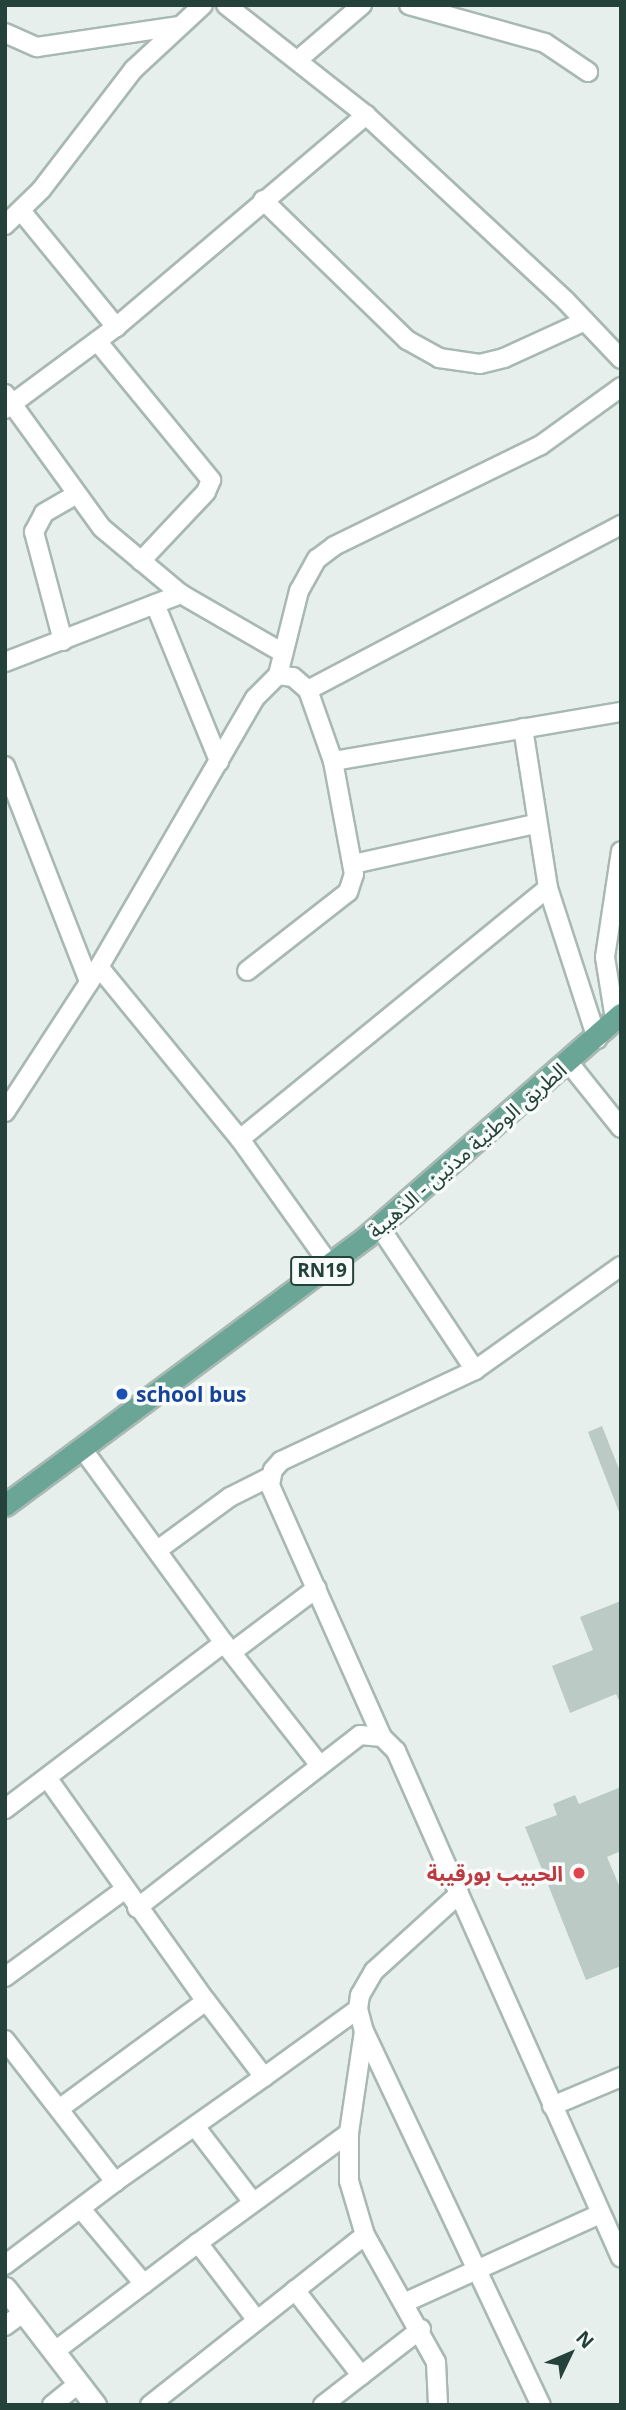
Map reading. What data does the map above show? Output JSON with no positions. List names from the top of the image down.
{
  "streets": {
    "main road": ["الطريق الوطنية مدنين - الذهيبة", "RN19"]
  },
  "places": ["school bus", "الحبيب بورقيبة"],
  "north": "top right"
}
